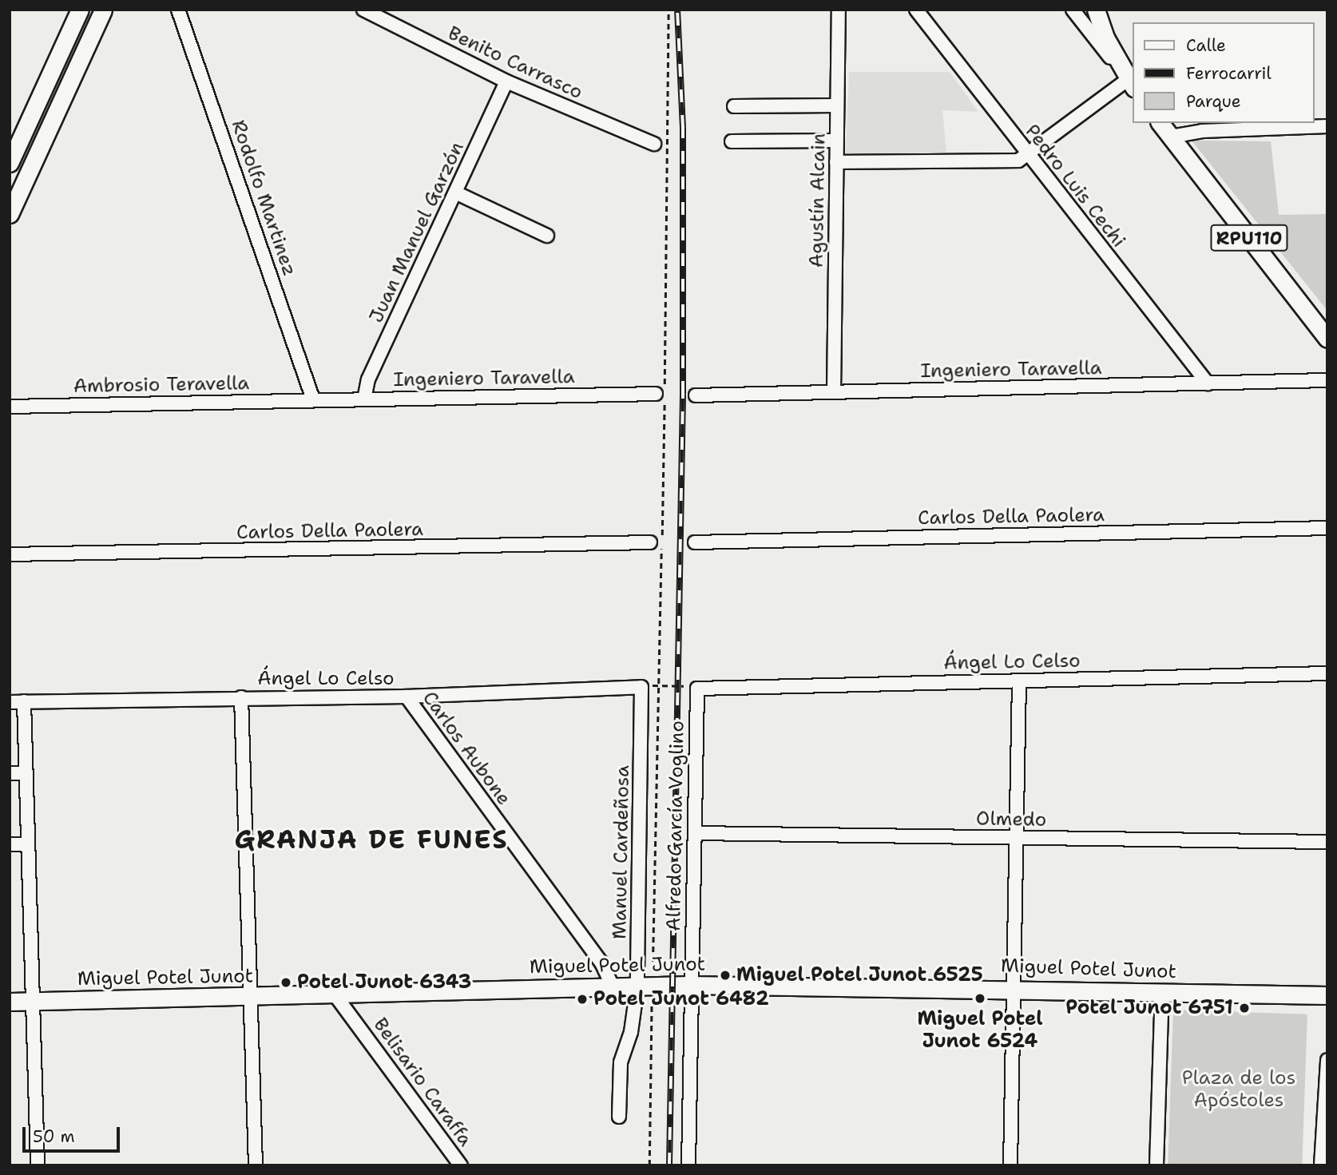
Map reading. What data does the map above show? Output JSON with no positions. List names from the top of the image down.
{
  "streets": {
    "main road": ["RPU110", "Miguel Potel Junot"],
    "street": [
      "Benito Carrasco",
      "Pedro Luis Cechi",
      "Rodolfo Martinez",
      "Agustín Alcain",
      "Juan Manuel Garzón",
      "Ingeniero Taravella",
      "Ambrosio Teravella",
      "Carlos Della Paolera",
      "Ángel Lo Celso",
      "Carlos Aubone",
      "Olmedo",
      "Alfredo García Voglino",
      "Manuel Cardeñosa",
      "Belisario Caraffa"
    ]
  },
  "crossings": [
    ["Benito Carrasco", "Juan Manuel Garzón"],
    ["Pedro Luis Cechi", "Ingeniero Taravella"],
    ["Rodolfo Martinez", "Ingeniero Taravella"],
    ["Rodolfo Martinez", "Ambrosio Teravella"],
    ["Agustín Alcain", "Ingeniero Taravella"],
    ["Juan Manuel Garzón", "Ingeniero Taravella"],
    ["Ingeniero Taravella", "Ambrosio Teravella"],
    ["Ángel Lo Celso", "Carlos Aubone"],
    ["Ángel Lo Celso", "Alfredo García Voglino"],
    ["Ángel Lo Celso", "Manuel Cardeñosa"],
    ["Carlos Aubone", "Miguel Potel Junot"],
    ["Olmedo", "Alfredo García Voglino"],
    ["Alfredo García Voglino", "Miguel Potel Junot"],
    ["Manuel Cardeñosa", "Miguel Potel Junot"],
    ["Miguel Potel Junot", "Belisario Caraffa"]
  ],
  "districts": ["GRANJA DE FUNES"],
  "parks": ["Plaza de los Apóstoles"],
  "places": [
    "Miguel Potel Junot 6525",
    "Potel Junot 6343",
    "Miguel Potel Junot 6524",
    "Potel Junot 6482",
    "Potel Junot 6751"
  ],
  "legend": ["Calle", "Ferrocarril", "Parque"],
  "scale_bar": "50 m"
}
